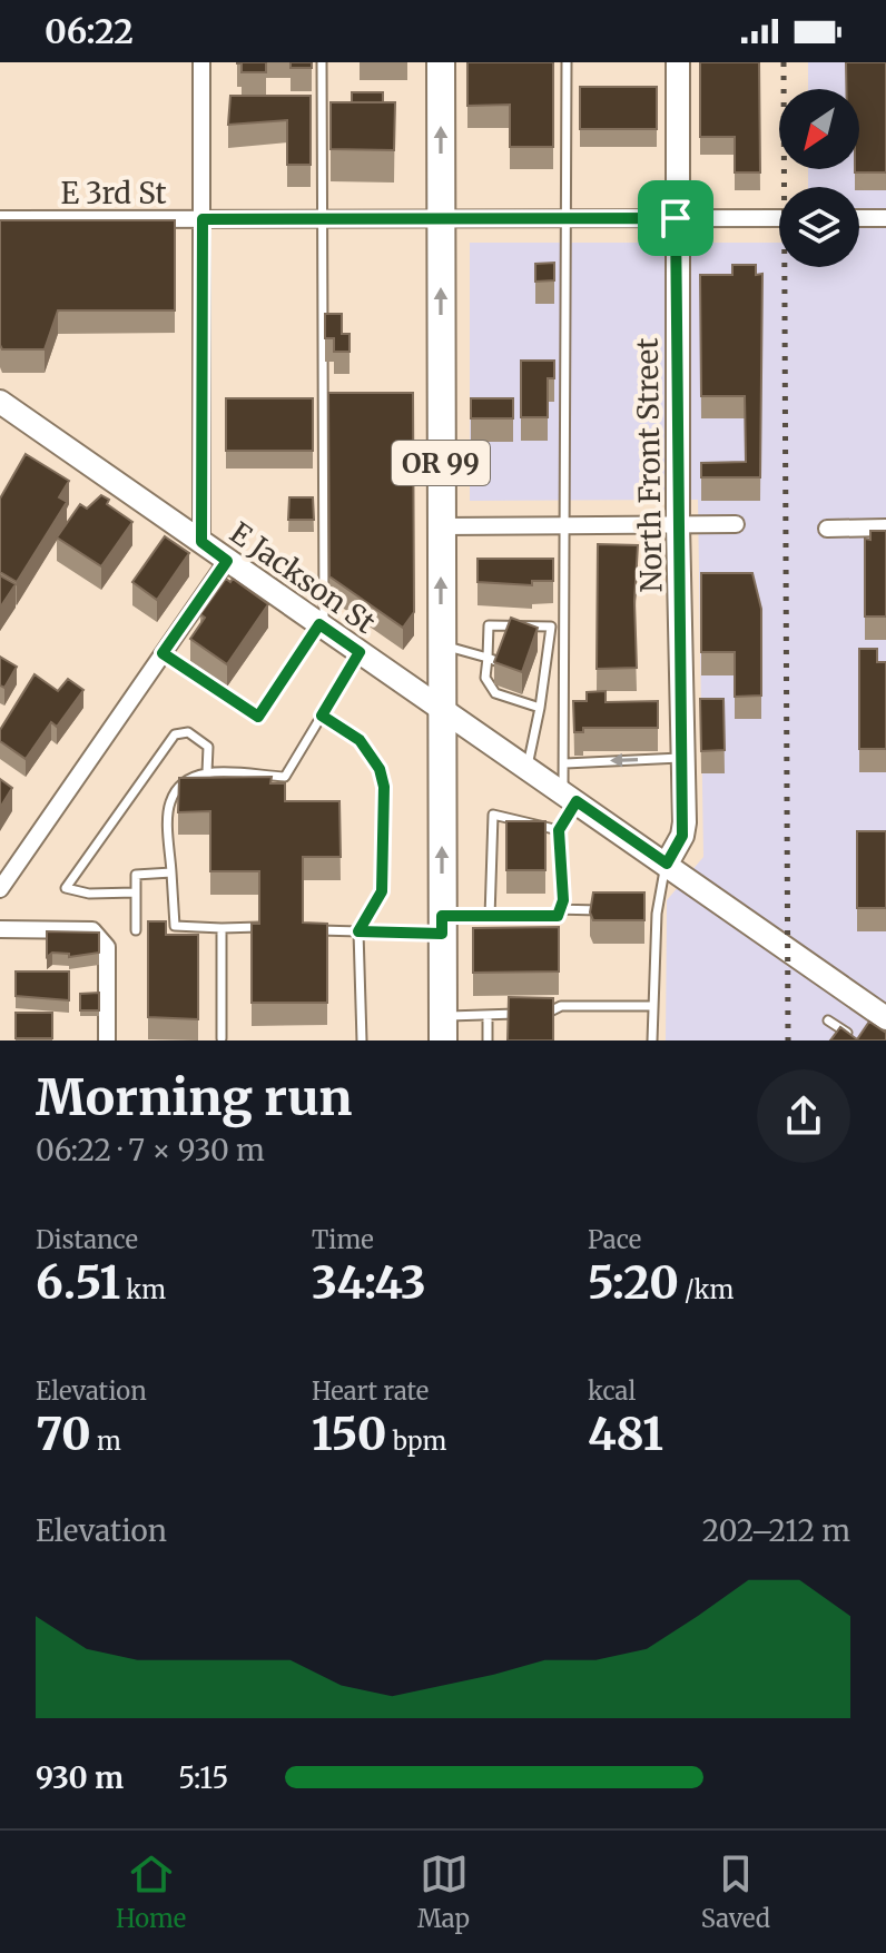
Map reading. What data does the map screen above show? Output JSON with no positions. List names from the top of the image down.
{
  "streets": {
    "main road": ["OR 99"],
    "street": ["E 3rd St", "North Front Street", "E Jackson St"]
  },
  "crossings": [
    ["E 3rd St", "OR 99"],
    ["E 3rd St", "North Front Street"],
    ["OR 99", "E Jackson St"],
    ["North Front Street", "E Jackson St"]
  ],
  "north": "bottom left",
  "page": {
    "status": "06:22",
    "heading": ["Morning run", "06:22 · 7 × 930 m"],
    "stats": [
      ["Distance", "6.51 km"],
      ["Time", "34:43"],
      ["Pace", "5:20 /km"],
      ["Elevation", "70 m"],
      ["Heart rate", "150 bpm"],
      ["kcal", "481"]
    ],
    "chart": ["Elevation", "202–212 m"],
    "list": [
      {
        "name": "930 m",
        "note": "5:15"
      }
    ],
    "tabs": ["Home", "Map", "Saved"]
  }
}
